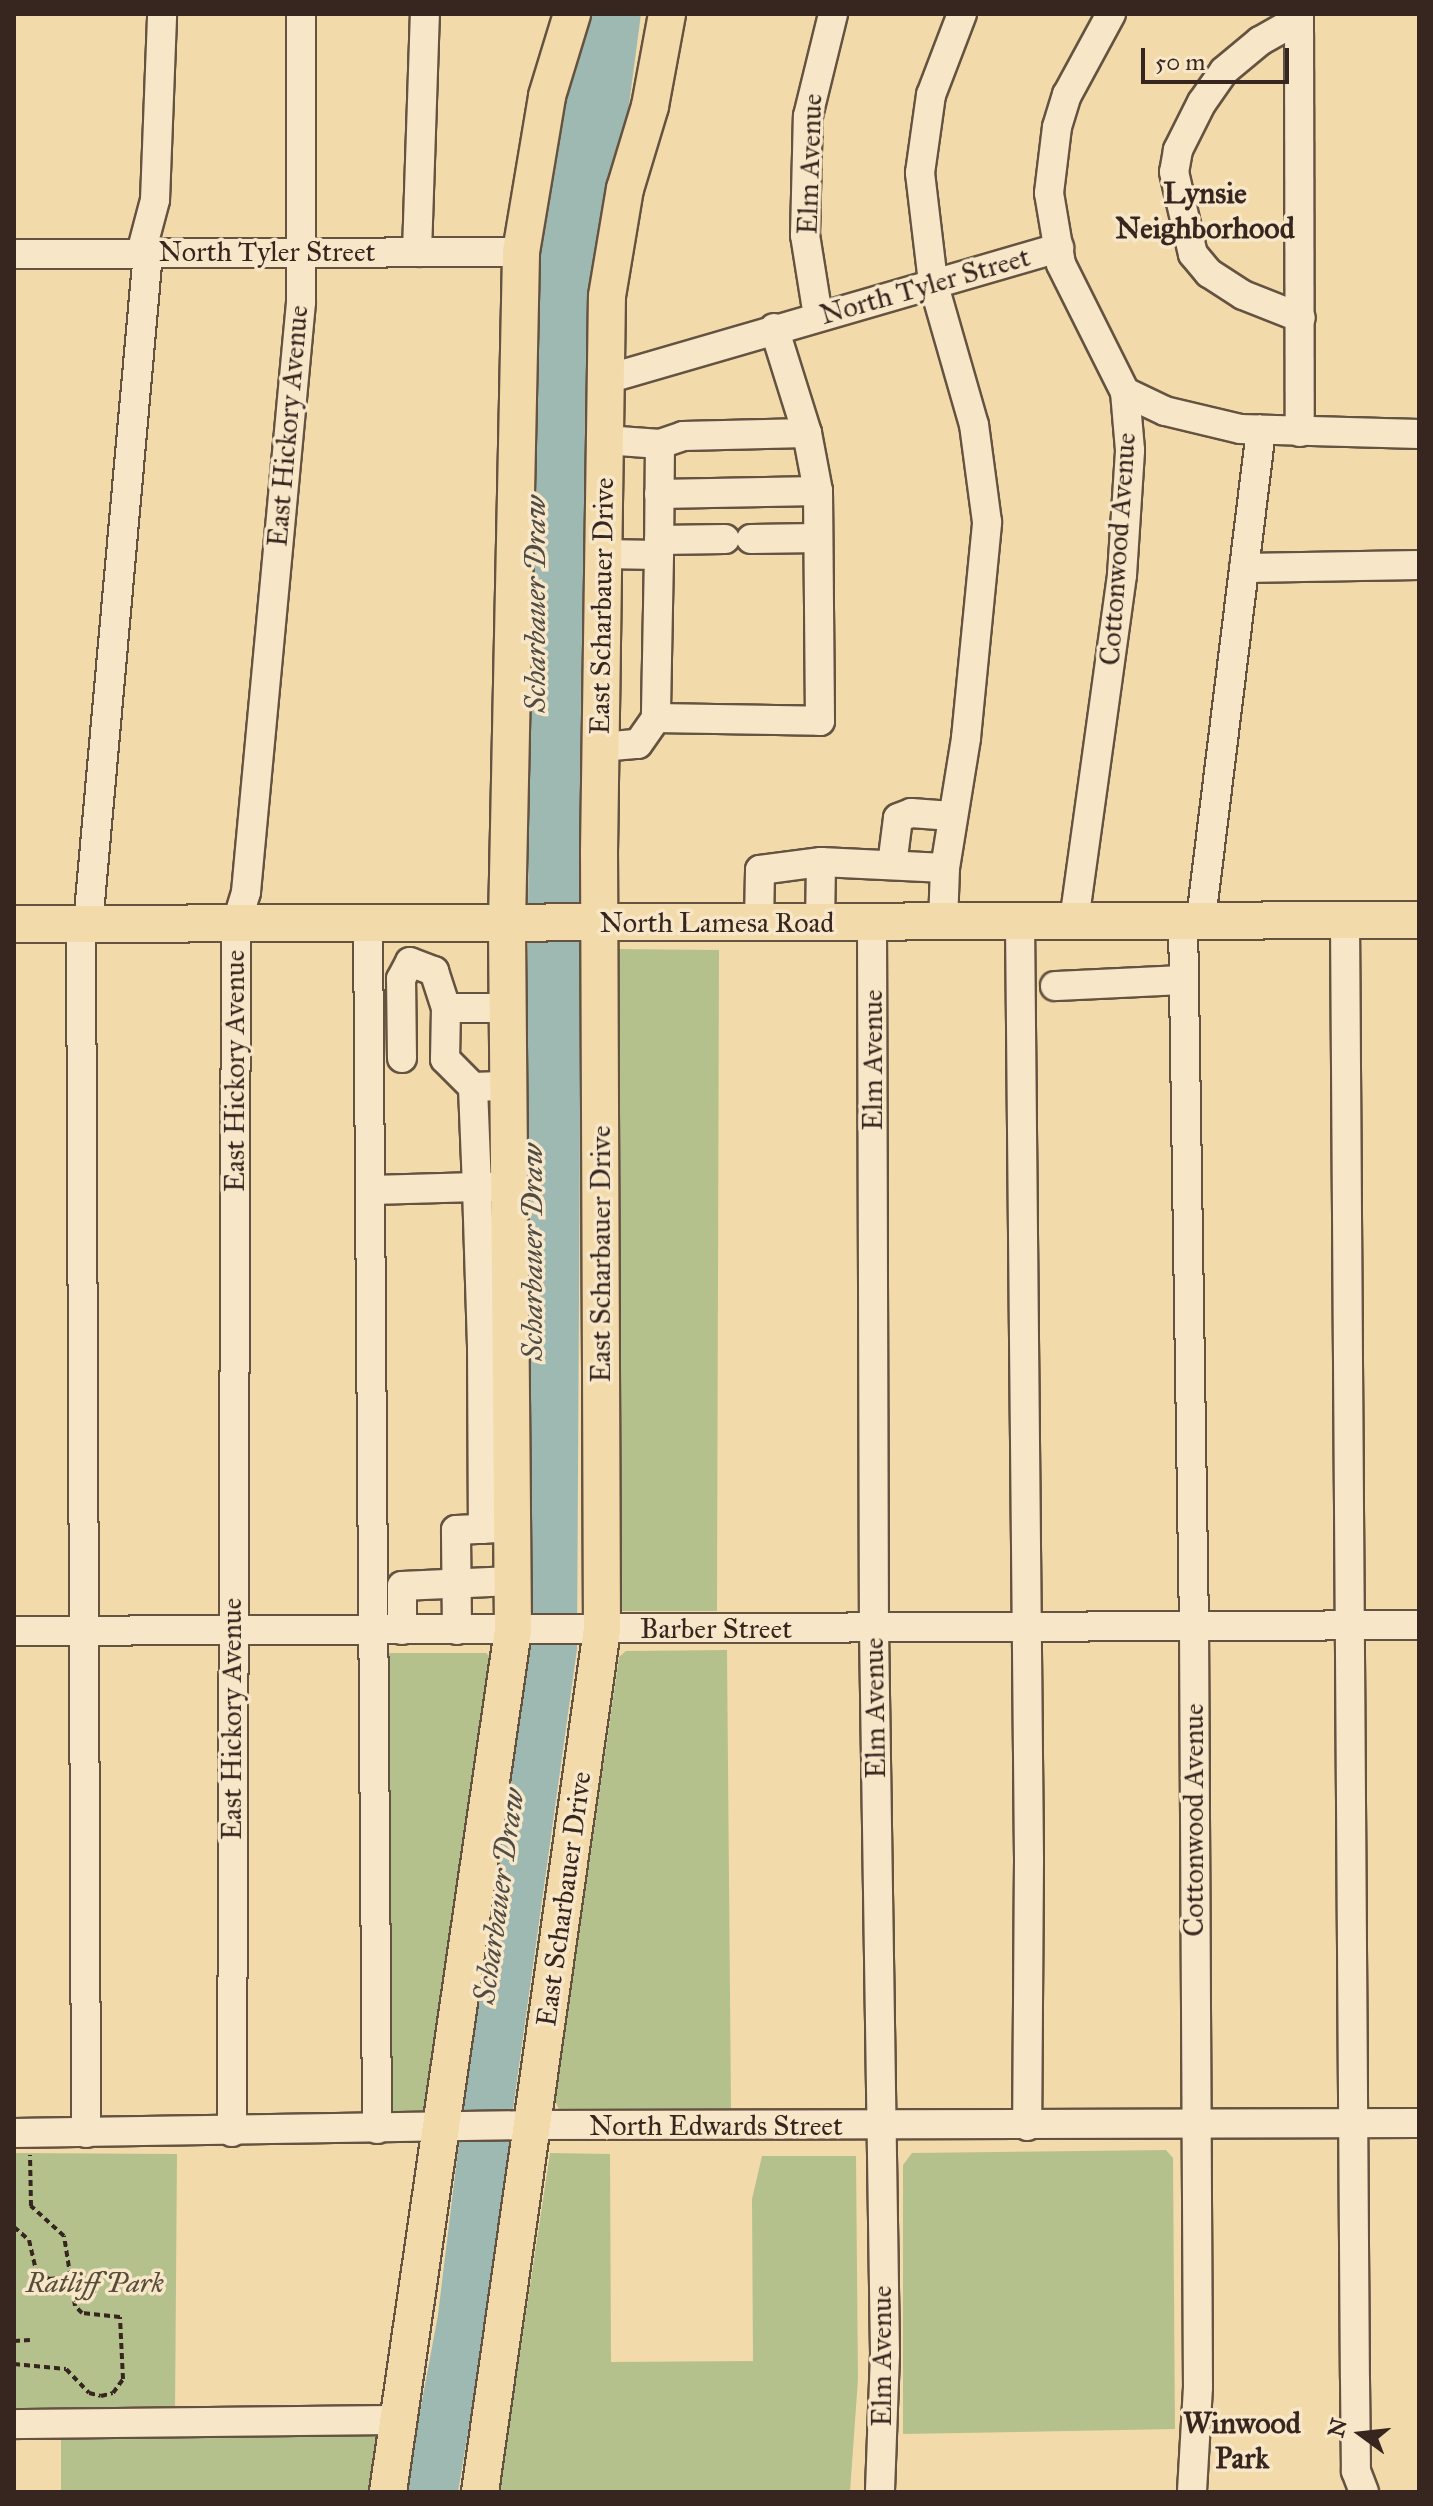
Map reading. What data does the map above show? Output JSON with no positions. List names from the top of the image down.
{
  "streets": {
    "main road": ["East Scharbauer Drive", "North Lamesa Road"],
    "street": [
      "Elm Avenue",
      "North Tyler Street",
      "East Hickory Avenue",
      "Cottonwood Avenue",
      "Barber Street",
      "North Edwards Street"
    ]
  },
  "crossings": [
    ["Elm Avenue", "North Tyler Street"],
    ["Elm Avenue", "North Lamesa Road"],
    ["Elm Avenue", "Barber Street"],
    ["Elm Avenue", "North Edwards Street"],
    ["North Tyler Street", "East Hickory Avenue"],
    ["North Tyler Street", "Cottonwood Avenue"],
    ["North Tyler Street", "East Scharbauer Drive"],
    ["East Hickory Avenue", "North Lamesa Road"],
    ["East Hickory Avenue", "Barber Street"],
    ["East Hickory Avenue", "North Edwards Street"],
    ["Cottonwood Avenue", "North Lamesa Road"],
    ["Cottonwood Avenue", "Barber Street"],
    ["Cottonwood Avenue", "North Edwards Street"],
    ["East Scharbauer Drive", "North Lamesa Road"],
    ["East Scharbauer Drive", "Barber Street"],
    ["East Scharbauer Drive", "North Edwards Street"]
  ],
  "districts": ["Lynsie Neighborhood", "Winwood Park"],
  "water": ["Scharbauer Draw"],
  "parks": ["Ratliff Park"],
  "scale_bar": "50 m",
  "north": "left"
}
